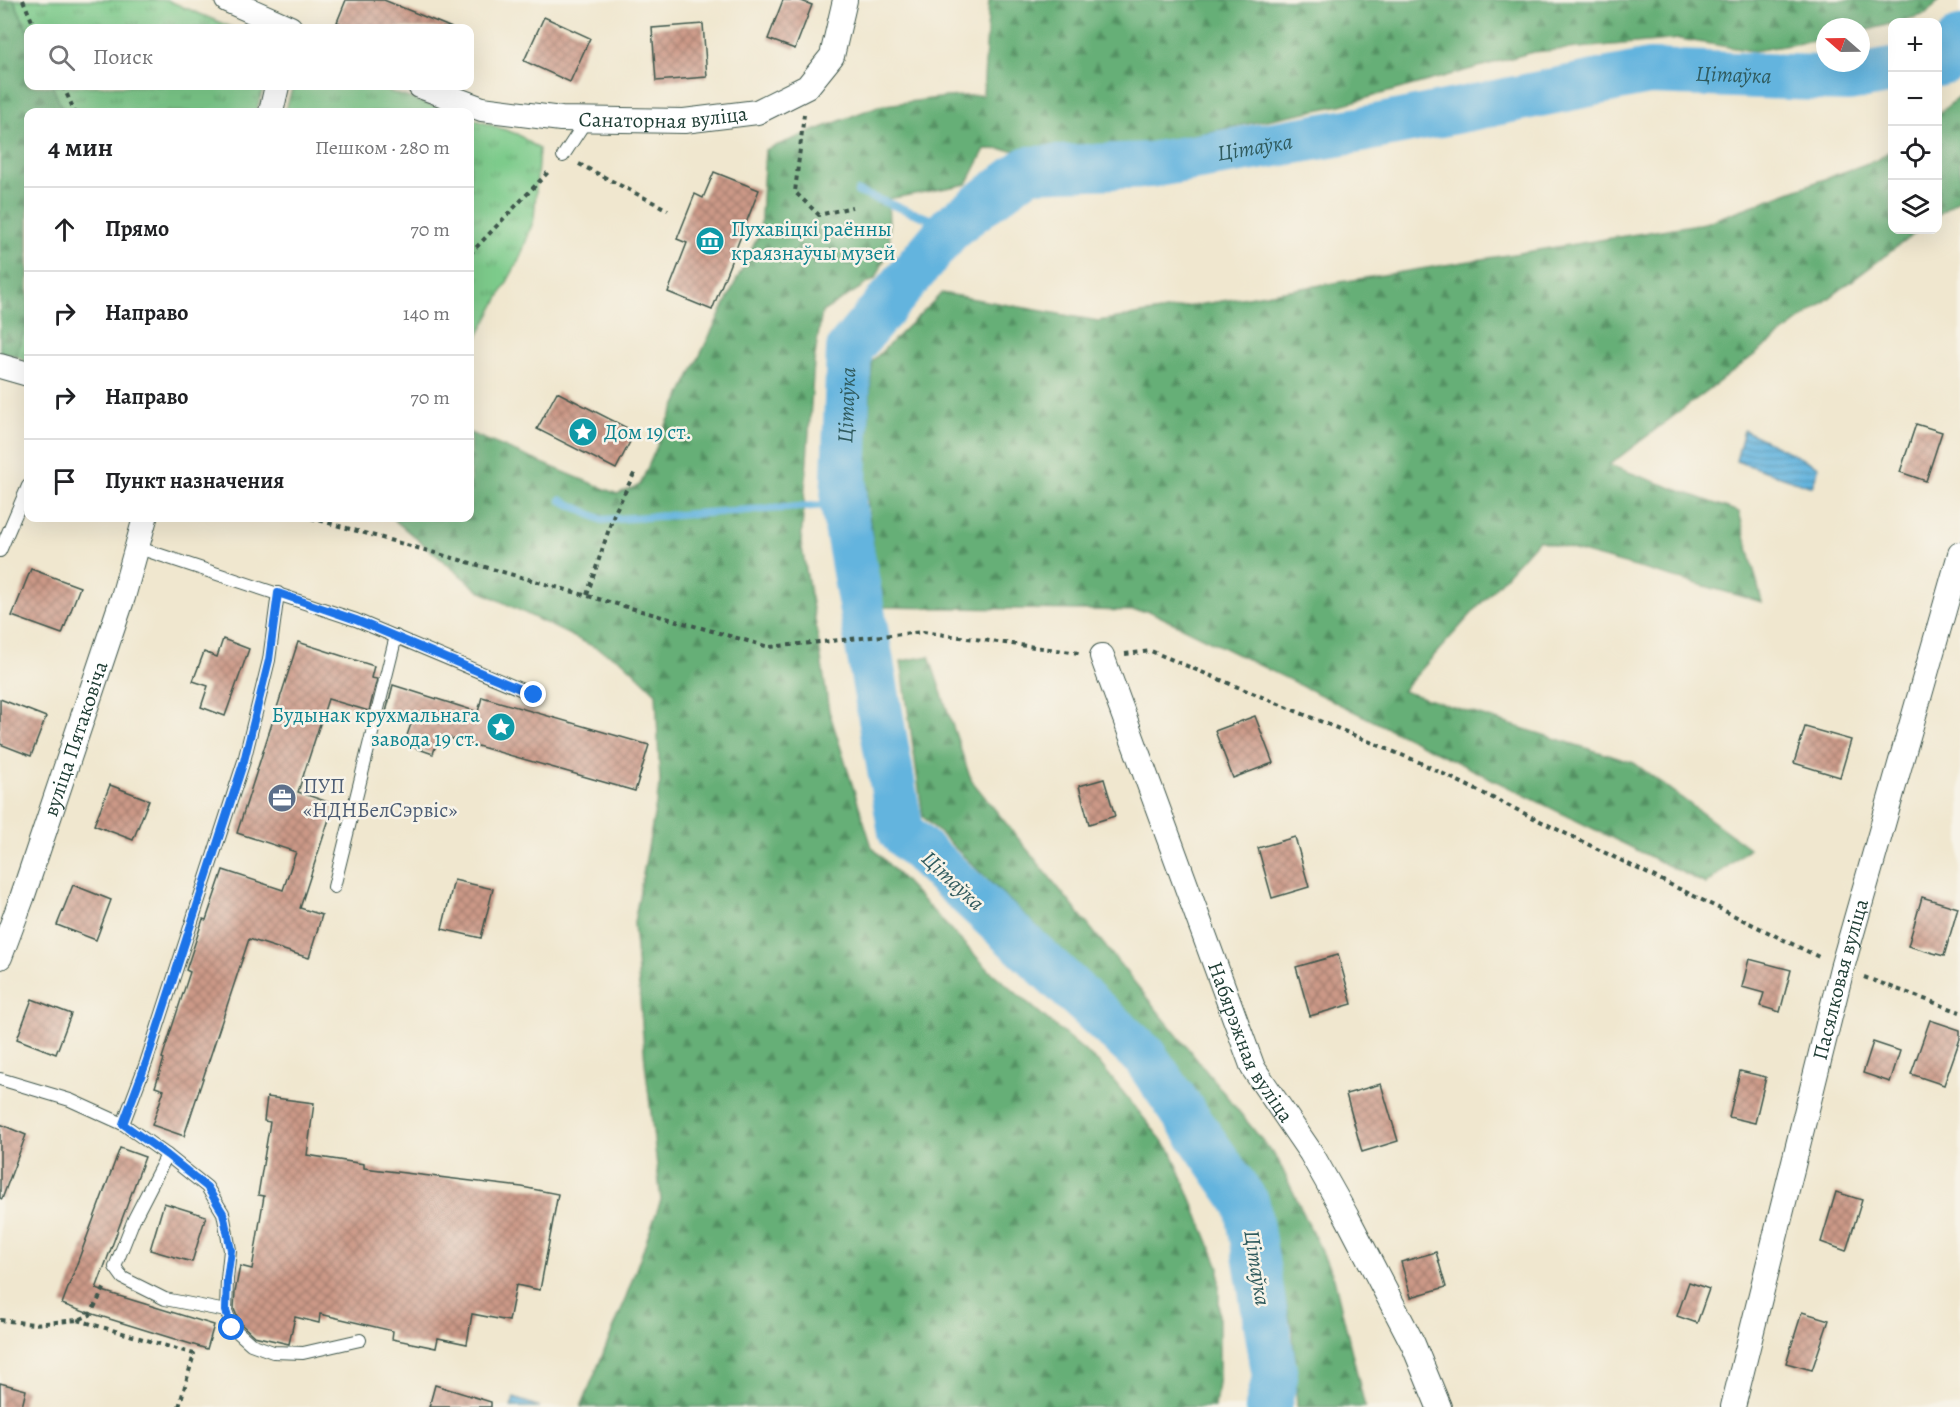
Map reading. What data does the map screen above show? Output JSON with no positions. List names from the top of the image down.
{
  "streets": {
    "street": [
      "Санаторная вуліца",
      "вуліца Пятаковіча",
      "Пасялковая вуліца",
      "Набярэжная вуліца"
    ]
  },
  "water": ["Цітаўка"],
  "places": {
    "museum": ["Пухавіцкі раённы краязнаўчы музей"],
    "place": ["Дом 19 ст.", "Будынак крухмальнага завода 19 ст."],
    "office": ["ПУП «НДНБелСэрвіс»"]
  },
  "north": "left",
  "page": {
    "map_buttons": ["+", "−"],
    "search": "Поиск",
    "heading": ["4 мин", "Пешком · 280 m"],
    "list": [
      ["Прямо", "70 m"],
      ["Направо", "140 m"],
      ["Направо", "70 m"],
      "Пункт назначения"
    ]
  }
}
